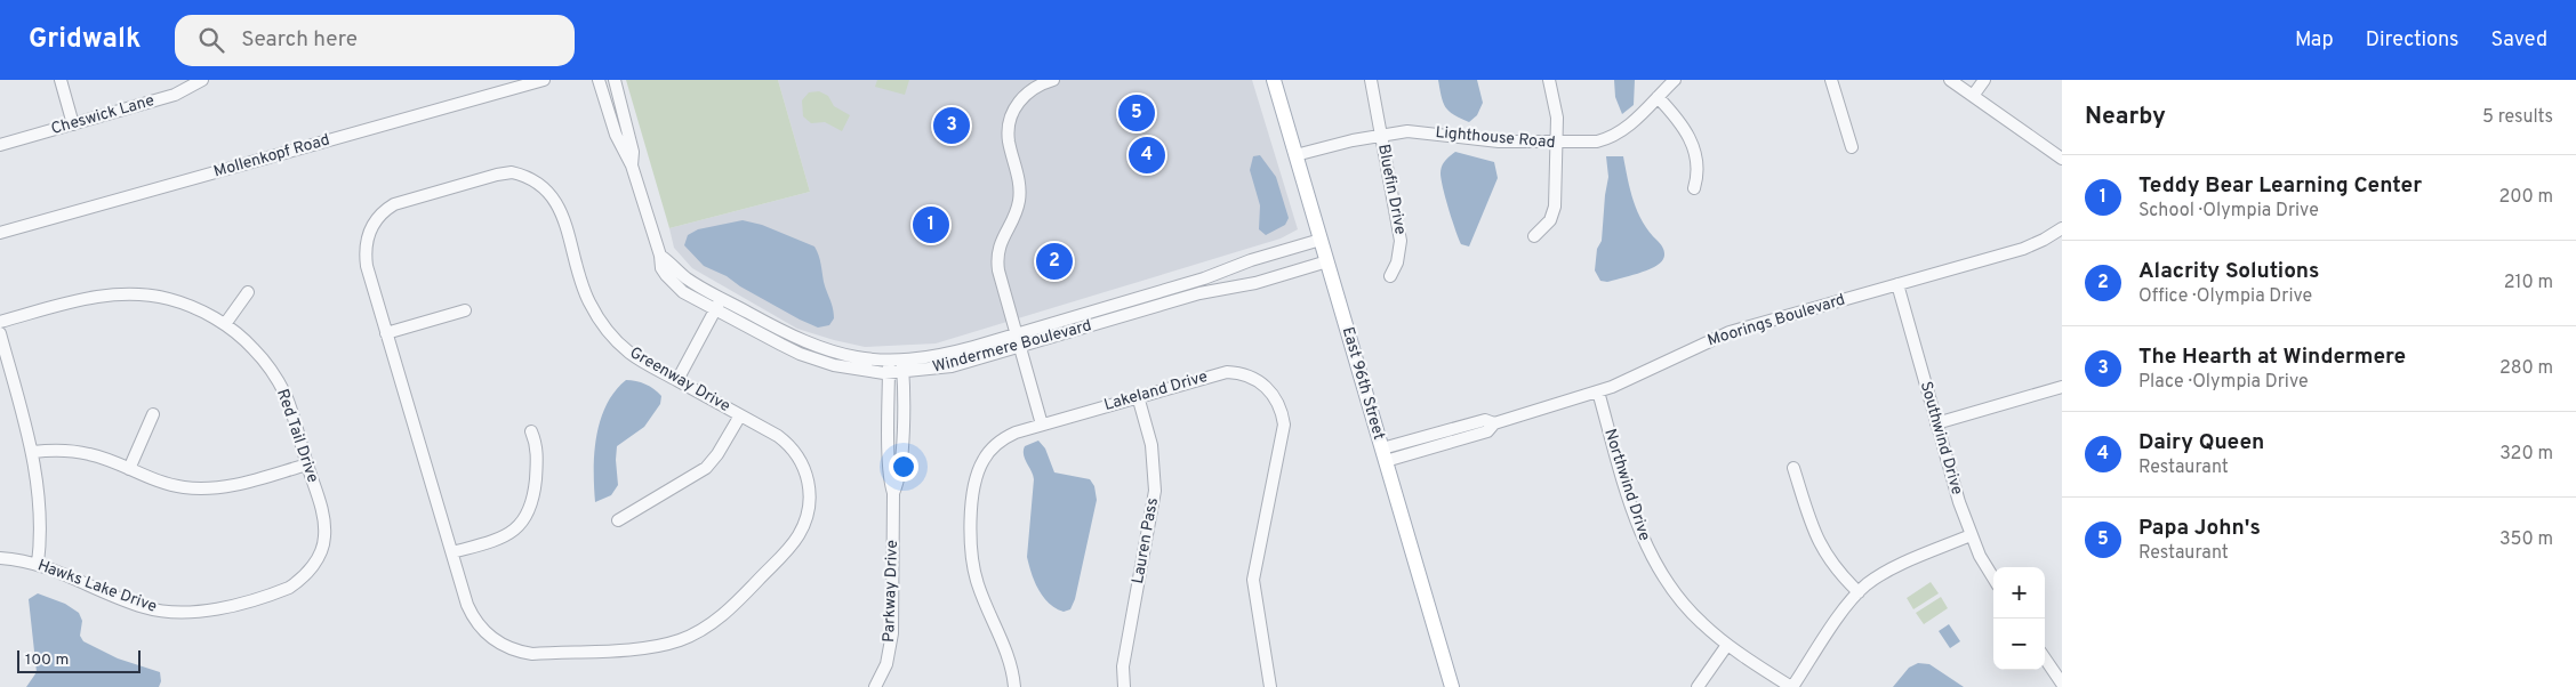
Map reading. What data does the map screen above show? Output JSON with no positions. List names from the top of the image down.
{
  "streets": {
    "main road": ["East 96th Street"],
    "street": [
      "Cheswick Lane",
      "Lighthouse Road",
      "Mollenkopf Road",
      "Bluefin Drive",
      "Moorings Boulevard",
      "Windermere Boulevard",
      "Greenway Drive",
      "Lakeland Drive",
      "Red Tail Drive",
      "Southwind Drive",
      "Northwind Drive",
      "Lauren Pass",
      "Hawks Lake Drive",
      "Parkway Drive"
    ]
  },
  "crossings": [
    ["Lighthouse Road", "Bluefin Drive"],
    ["Lighthouse Road", "East 96th Street"],
    ["Moorings Boulevard", "East 96th Street"],
    ["Moorings Boulevard", "Southwind Drive"],
    ["Moorings Boulevard", "Northwind Drive"],
    ["Windermere Boulevard", "East 96th Street"],
    ["Windermere Boulevard", "Parkway Drive"],
    ["Lakeland Drive", "Lauren Pass"],
    ["Red Tail Drive", "Hawks Lake Drive"]
  ],
  "scale_bar": "100 m",
  "page": {
    "header": "Gridwalk",
    "search": "Search here",
    "nav": ["Map", "Directions", "Saved"],
    "heading": ["Nearby", "5 results"],
    "pins": [
      "5",
      "3",
      "4",
      "1",
      "2"
    ],
    "list": [
      {
        "mark": "1",
        "name": "Teddy Bear Learning Center",
        "note": "School · Olympia Drive",
        "value": "200 m"
      },
      {
        "mark": "2",
        "name": "Alacrity Solutions",
        "note": "Office · Olympia Drive",
        "value": "210 m"
      },
      {
        "mark": "3",
        "name": "The Hearth at Windermere",
        "note": "Place · Olympia Drive",
        "value": "280 m"
      },
      {
        "mark": "4",
        "name": "Dairy Queen",
        "note": "Restaurant",
        "value": "320 m"
      },
      {
        "mark": "5",
        "name": "Papa John's",
        "note": "Restaurant",
        "value": "350 m"
      }
    ],
    "map_buttons": ["+", "−"],
    "scale": "100 m"
  }
}
